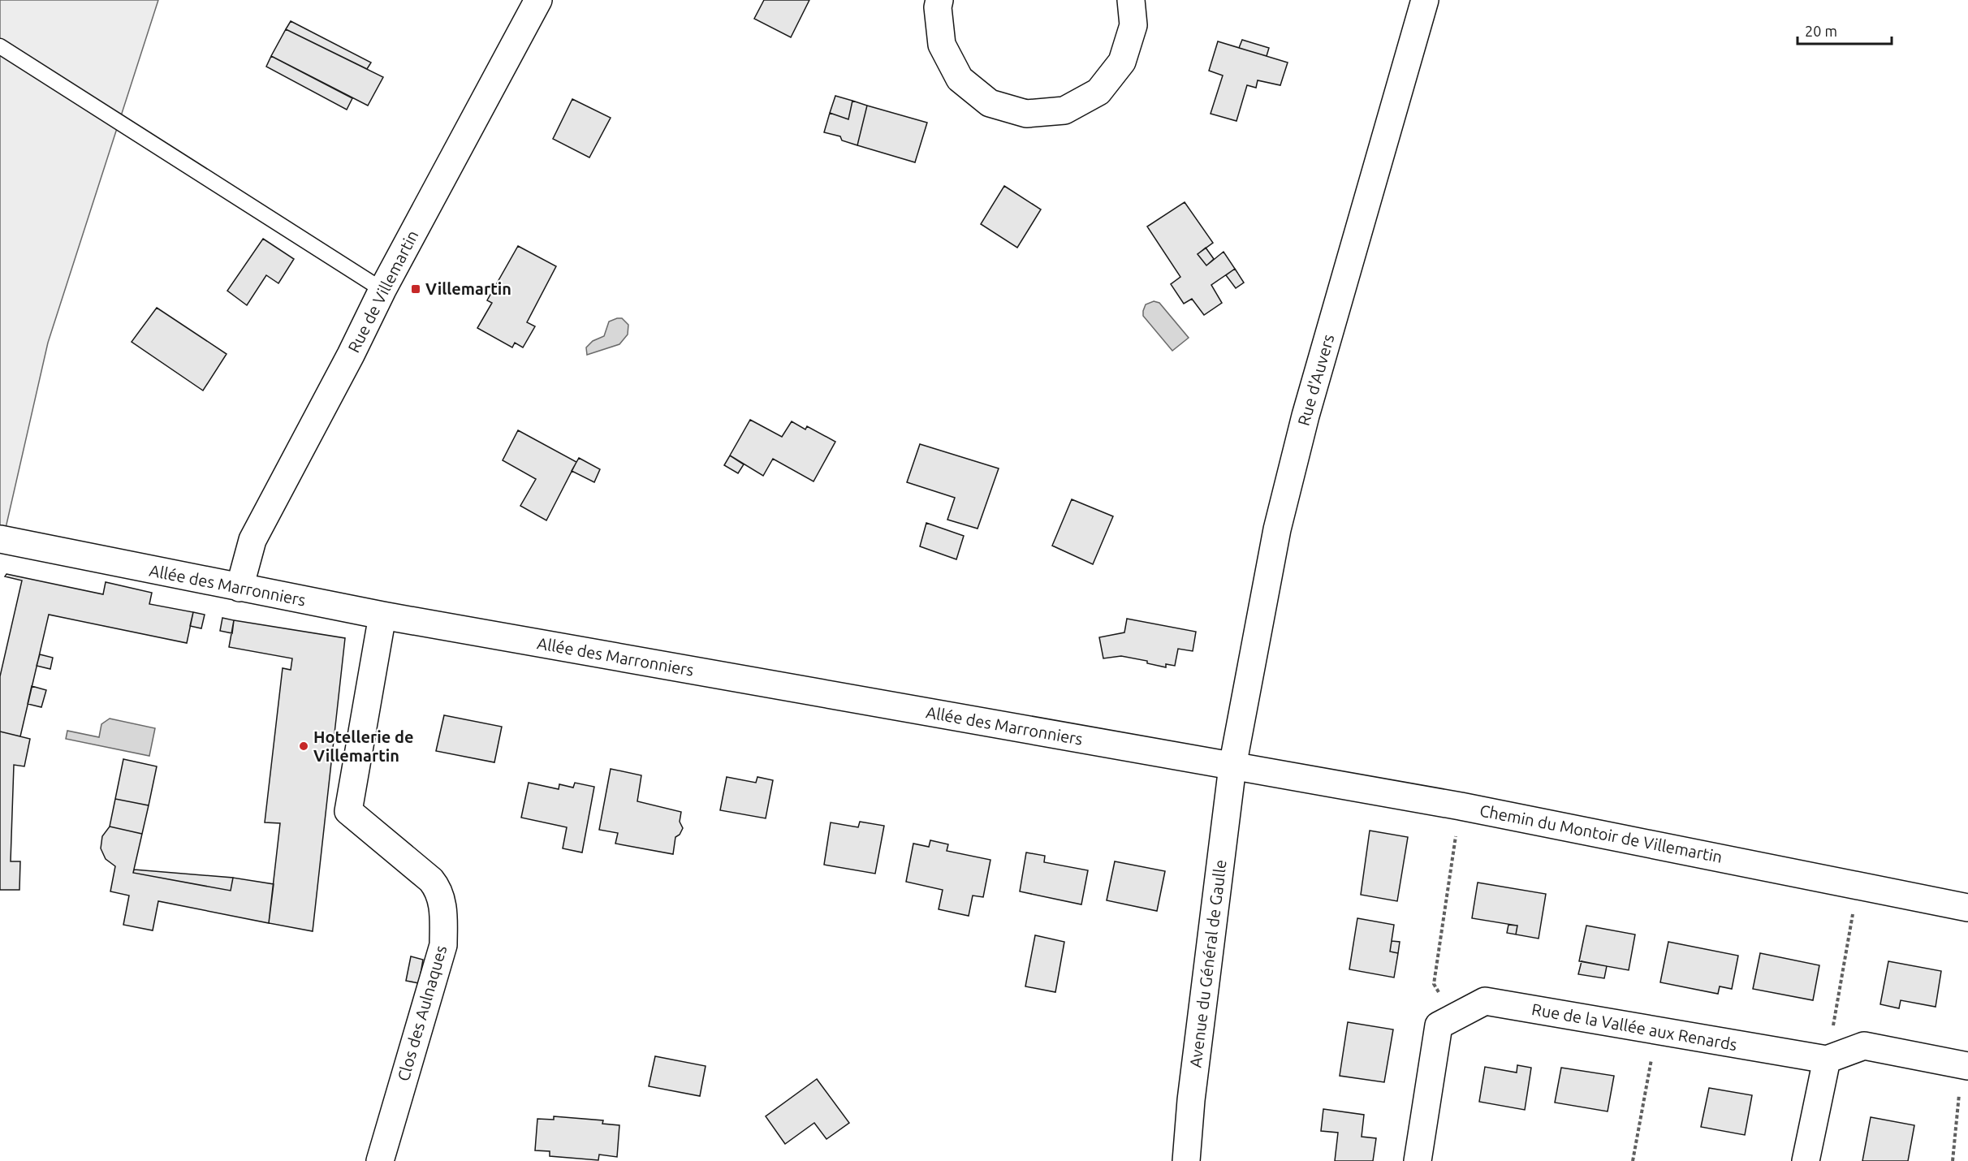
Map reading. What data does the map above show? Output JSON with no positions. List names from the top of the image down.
{
  "streets": {
    "street": [
      "Rue de Villemartin",
      "Rue d'Auvers",
      "Allée des Marronniers",
      "Chemin du Montoir de Villemartin",
      "Avenue du Général de Gaulle",
      "Clos des Aulnaques",
      "Rue de la Vallée aux Renards"
    ]
  },
  "crossings": [
    ["Rue de Villemartin", "Allée des Marronniers"],
    ["Rue d'Auvers", "Allée des Marronniers"],
    ["Rue d'Auvers", "Chemin du Montoir de Villemartin"],
    ["Rue d'Auvers", "Avenue du Général de Gaulle"],
    ["Allée des Marronniers", "Chemin du Montoir de Villemartin"],
    ["Allée des Marronniers", "Avenue du Général de Gaulle"],
    ["Allée des Marronniers", "Clos des Aulnaques"],
    ["Chemin du Montoir de Villemartin", "Avenue du Général de Gaulle"]
  ],
  "places": {
    "transit": ["Villemartin"],
    "other": ["Hotellerie de Villemartin"]
  },
  "scale_bar": "20 m"
}
